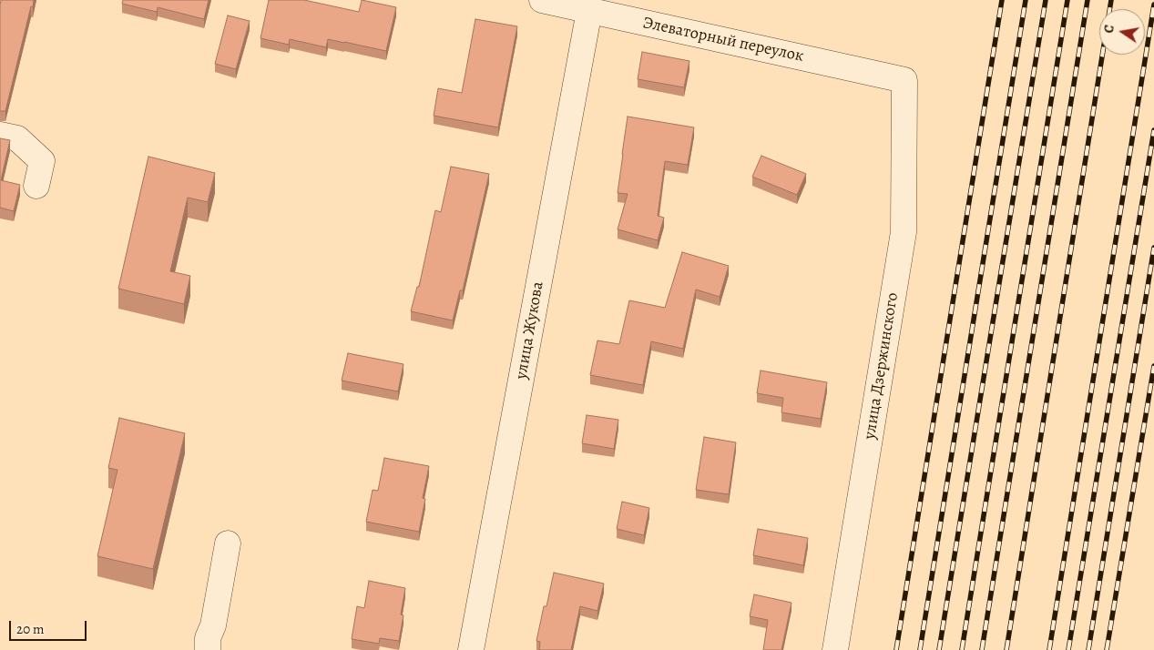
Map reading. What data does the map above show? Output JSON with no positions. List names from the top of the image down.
{
  "streets": {
    "street": ["Элеваторный переулок", "улица Жукова", "улица Дзержинского"]
  },
  "crossings": [
    ["Элеваторный переулок", "улица Жукова"],
    ["Элеваторный переулок", "улица Дзержинского"]
  ],
  "scale_bar": "20 m",
  "north": "left"
}
